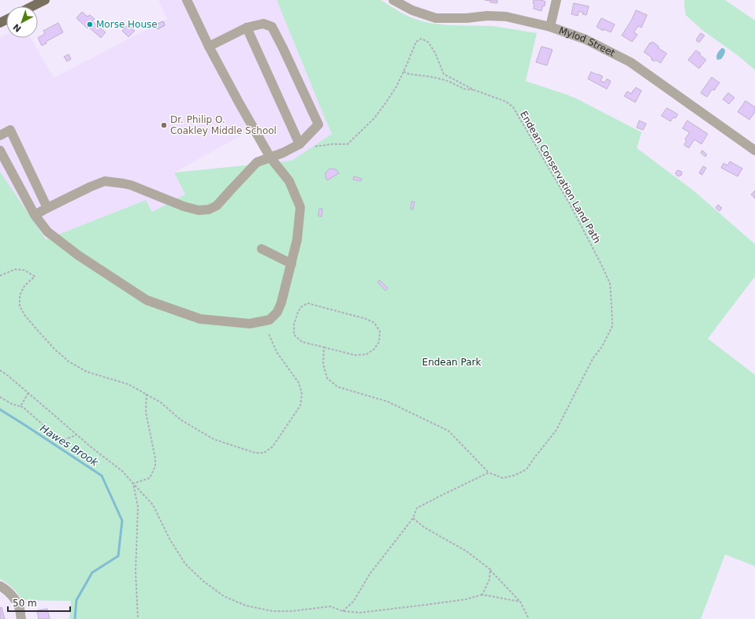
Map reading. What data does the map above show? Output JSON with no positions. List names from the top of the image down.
{
  "streets": {
    "street": ["Mylod Street"],
    "path": ["Endean Conservation Land Path"]
  },
  "water": ["Hawes Brook"],
  "parks": ["Endean Park"],
  "places": ["Morse House", "Dr. Philip O. Coakley Middle School"],
  "scale_bar": "50 m",
  "north": "bottom left"
}
